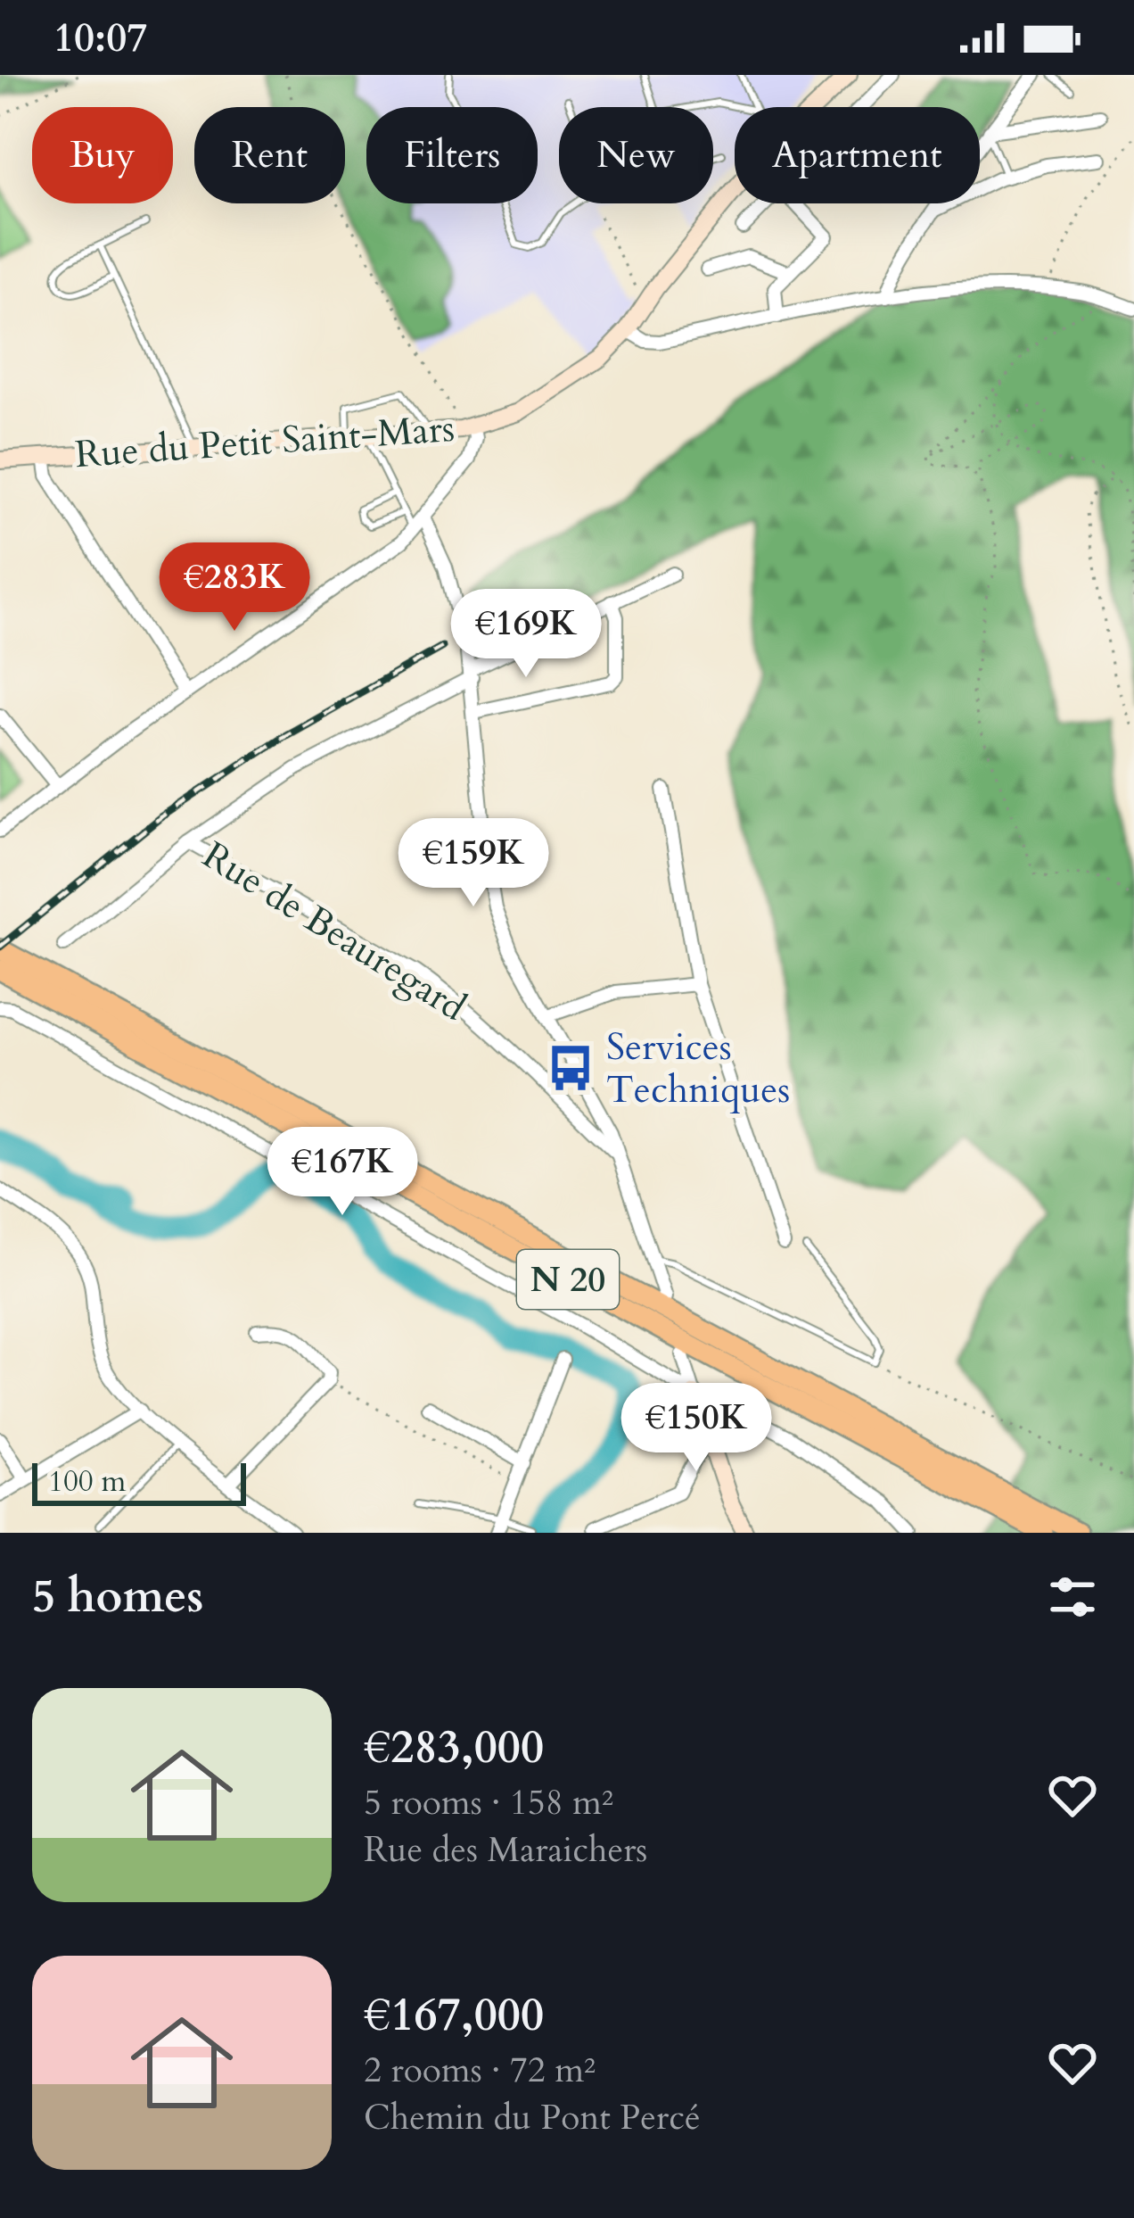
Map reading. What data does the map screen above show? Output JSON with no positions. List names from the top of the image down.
{
  "streets": {
    "main road": ["N 20"],
    "street": ["Rue du Petit Saint-Mars", "Rue de Beauregard"]
  },
  "places": {
    "bus stop": ["Services Techniques"]
  },
  "scale_bar": "100 m",
  "page": {
    "status": "10:07",
    "chip": [
      "Buy",
      "Rent",
      "Filters",
      "New",
      "Apartment"
    ],
    "price": [
      "€283K",
      "€169K",
      "€159K",
      "€167K",
      "€150K"
    ],
    "scale": "100 m",
    "heading": "5 homes",
    "list": [
      {
        "name": "€283,000",
        "note": "5 rooms · 158 m² · Rue des Maraichers"
      },
      {
        "name": "€167,000",
        "note": "2 rooms · 72 m² · Chemin du Pont Percé"
      }
    ]
  }
}
